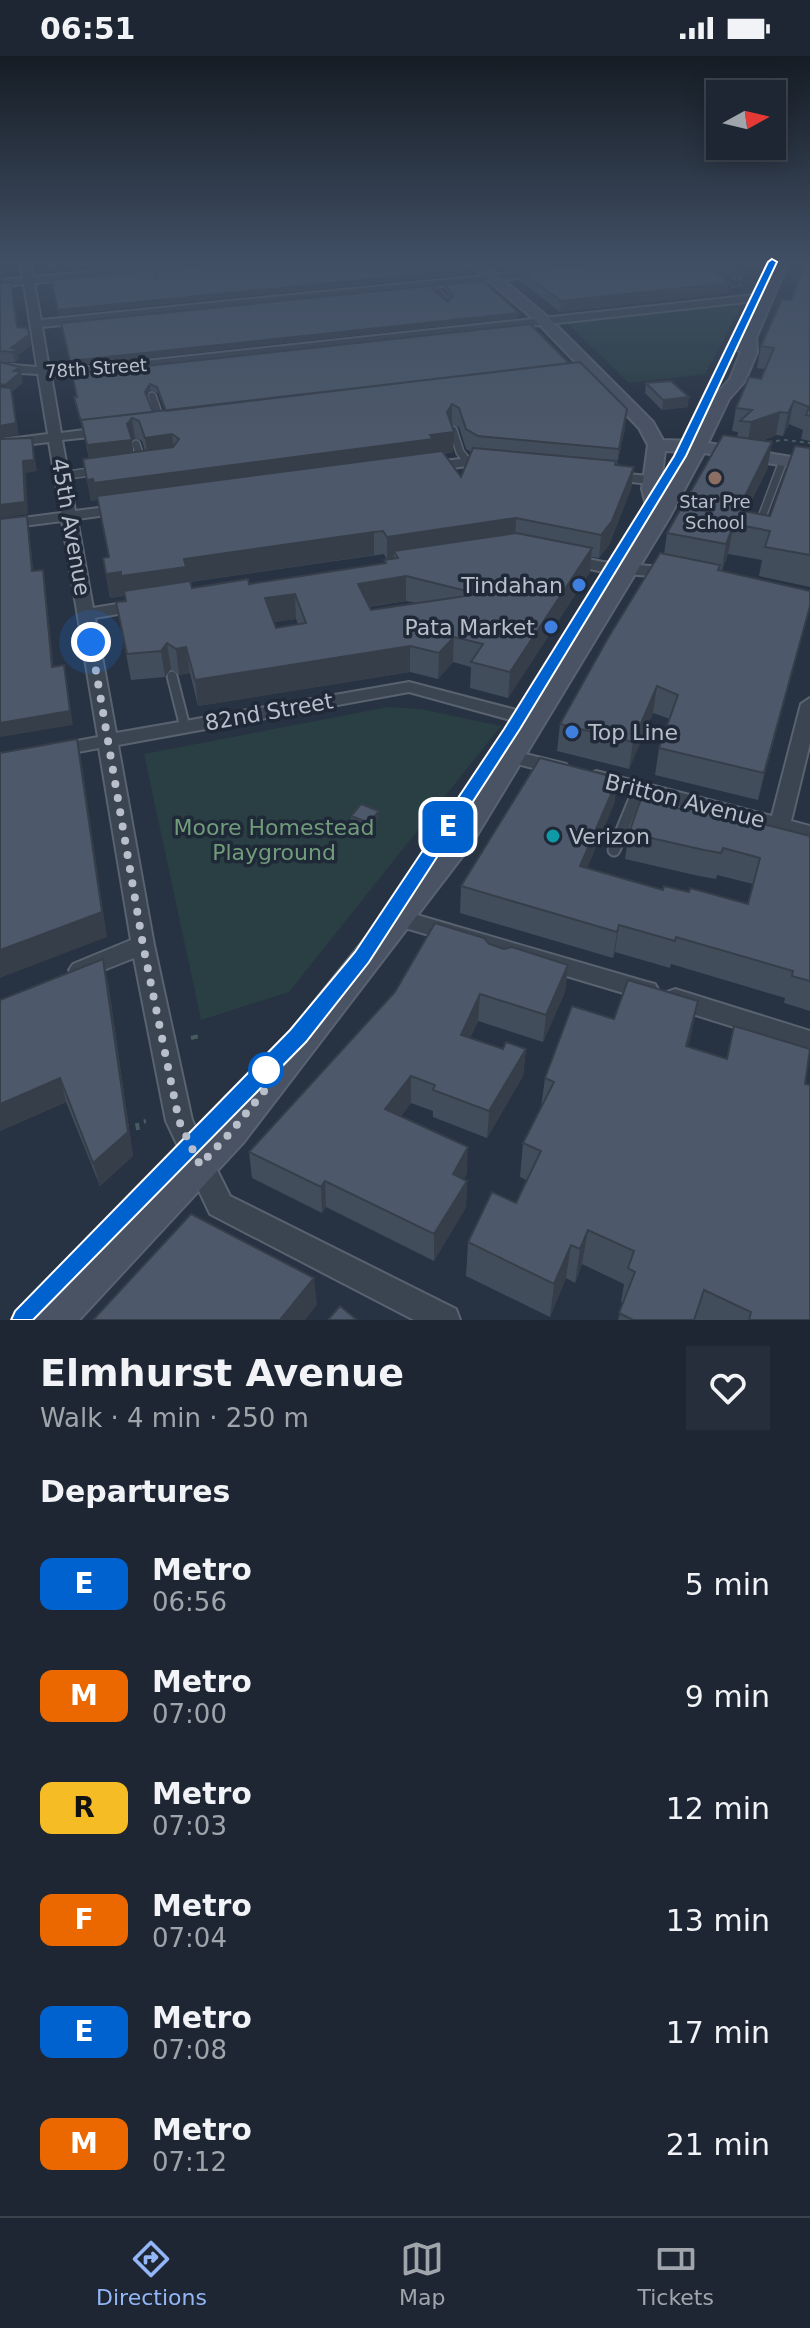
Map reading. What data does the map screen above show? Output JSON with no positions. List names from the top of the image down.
{
  "streets": {
    "street": [
      "78th Street",
      "45th Avenue",
      "82nd Street",
      "Britton Avenue"
    ]
  },
  "crossings": [
    ["78th Street", "45th Avenue"],
    ["45th Avenue", "82nd Street"]
  ],
  "parks": ["Moore Homestead Playground"],
  "places": [
    "Star Pre School",
    "Tindahan",
    "Pata Market",
    "Top Line",
    "Verizon"
  ],
  "lines": ["metro line E"],
  "north": "right",
  "page": {
    "status": "06:51",
    "on_map": "E",
    "heading": [
      ["Elmhurst Avenue", "Walk · 4 min · 250 m"],
      "Departures"
    ],
    "list": [
      {
        "mark": "E",
        "name": "Metro",
        "note": "06:56",
        "value": "5 min"
      },
      {
        "mark": "M",
        "name": "Metro",
        "note": "07:00",
        "value": "9 min"
      },
      {
        "mark": "R",
        "name": "Metro",
        "note": "07:03",
        "value": "12 min"
      },
      {
        "mark": "F",
        "name": "Metro",
        "note": "07:04",
        "value": "13 min"
      },
      {
        "mark": "E",
        "name": "Metro",
        "note": "07:08",
        "value": "17 min"
      },
      {
        "mark": "M",
        "name": "Metro",
        "note": "07:12",
        "value": "21 min"
      }
    ],
    "tabs": ["Directions", "Map", "Tickets"]
  }
}
